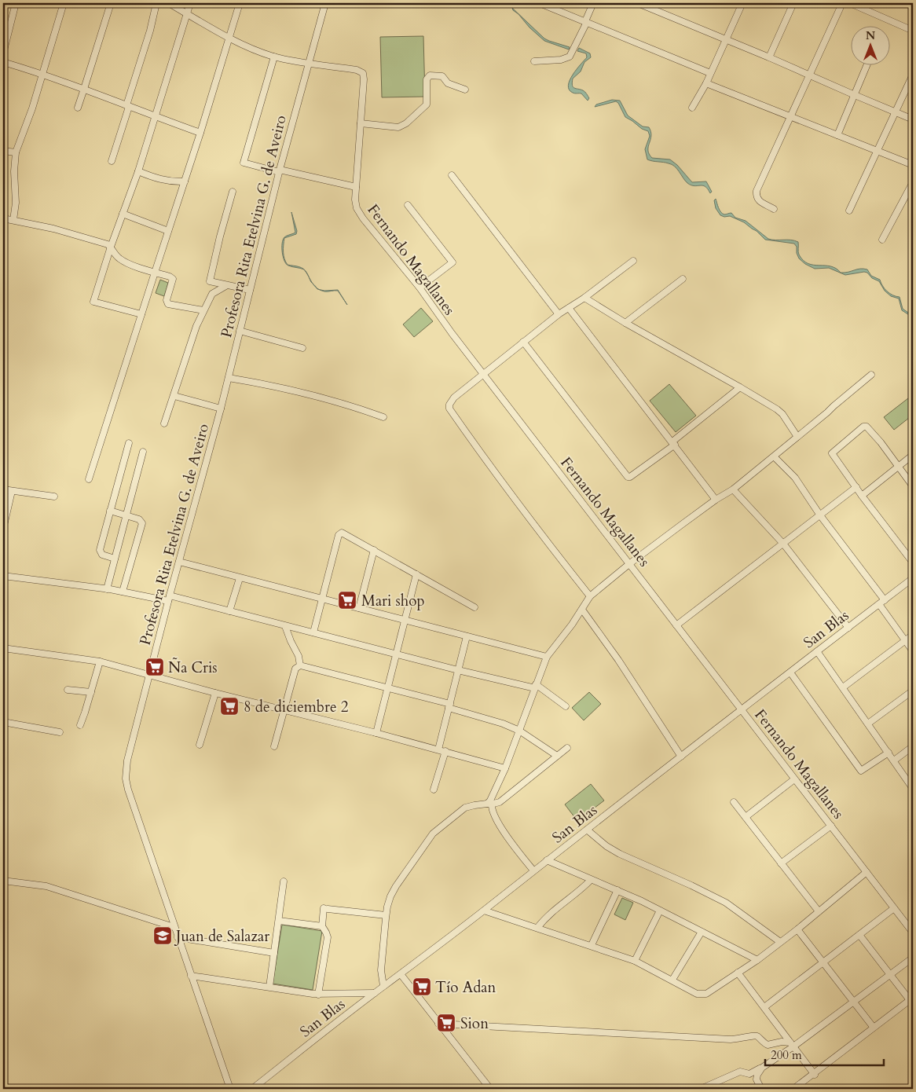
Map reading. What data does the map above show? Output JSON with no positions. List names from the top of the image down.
{
  "streets": {
    "street": ["Profesora Rita Etelvina G. de Aveiro", "Fernando Magallanes", "San Blas"]
  },
  "crossings": [
    ["Profesora Rita Etelvina G. de Aveiro", "Fernando Magallanes"],
    ["Fernando Magallanes", "San Blas"]
  ],
  "places": {
    "supermarket": [
      "Mari shop",
      "Ña Cris",
      "8 de diciembre 2",
      "Tío Adan",
      "Sion"
    ],
    "school or university": ["Juan de Salazar"]
  },
  "scale_bar": "200 m",
  "north": "top"
}
